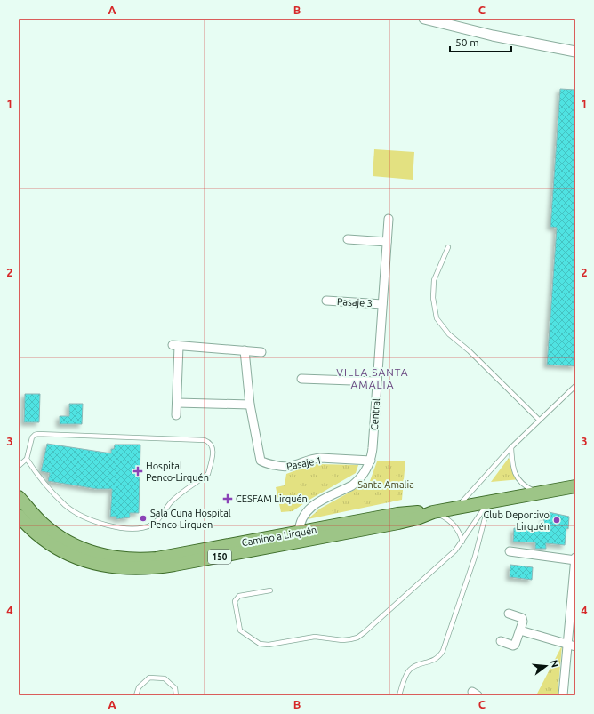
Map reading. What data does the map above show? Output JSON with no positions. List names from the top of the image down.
{
  "streets": {
    "main road": ["Camino a Lirquén", "150"],
    "street": ["Pasaje 3", "Central", "Pasaje 1"]
  },
  "crossings": [
    ["Pasaje 3", "Central"],
    ["Central", "Pasaje 1"],
    ["Central", "Camino a Lirquén"]
  ],
  "districts": ["VILLA SANTA AMALIA"],
  "parks": ["Santa Amalia"],
  "places": {
    "health": ["Hospital Penco-Lirquén", "CESFAM Lirquén"],
    "other": ["Sala Cuna Hospital Penco Lirquen", "Club Deportivo Lirquén"]
  },
  "scale_bar": "50 m",
  "north": "right",
  "grid": {
    "columns": ["A", "B", "C"],
    "rows": [
      "1",
      "2",
      "3",
      "4"
    ]
  }
}
